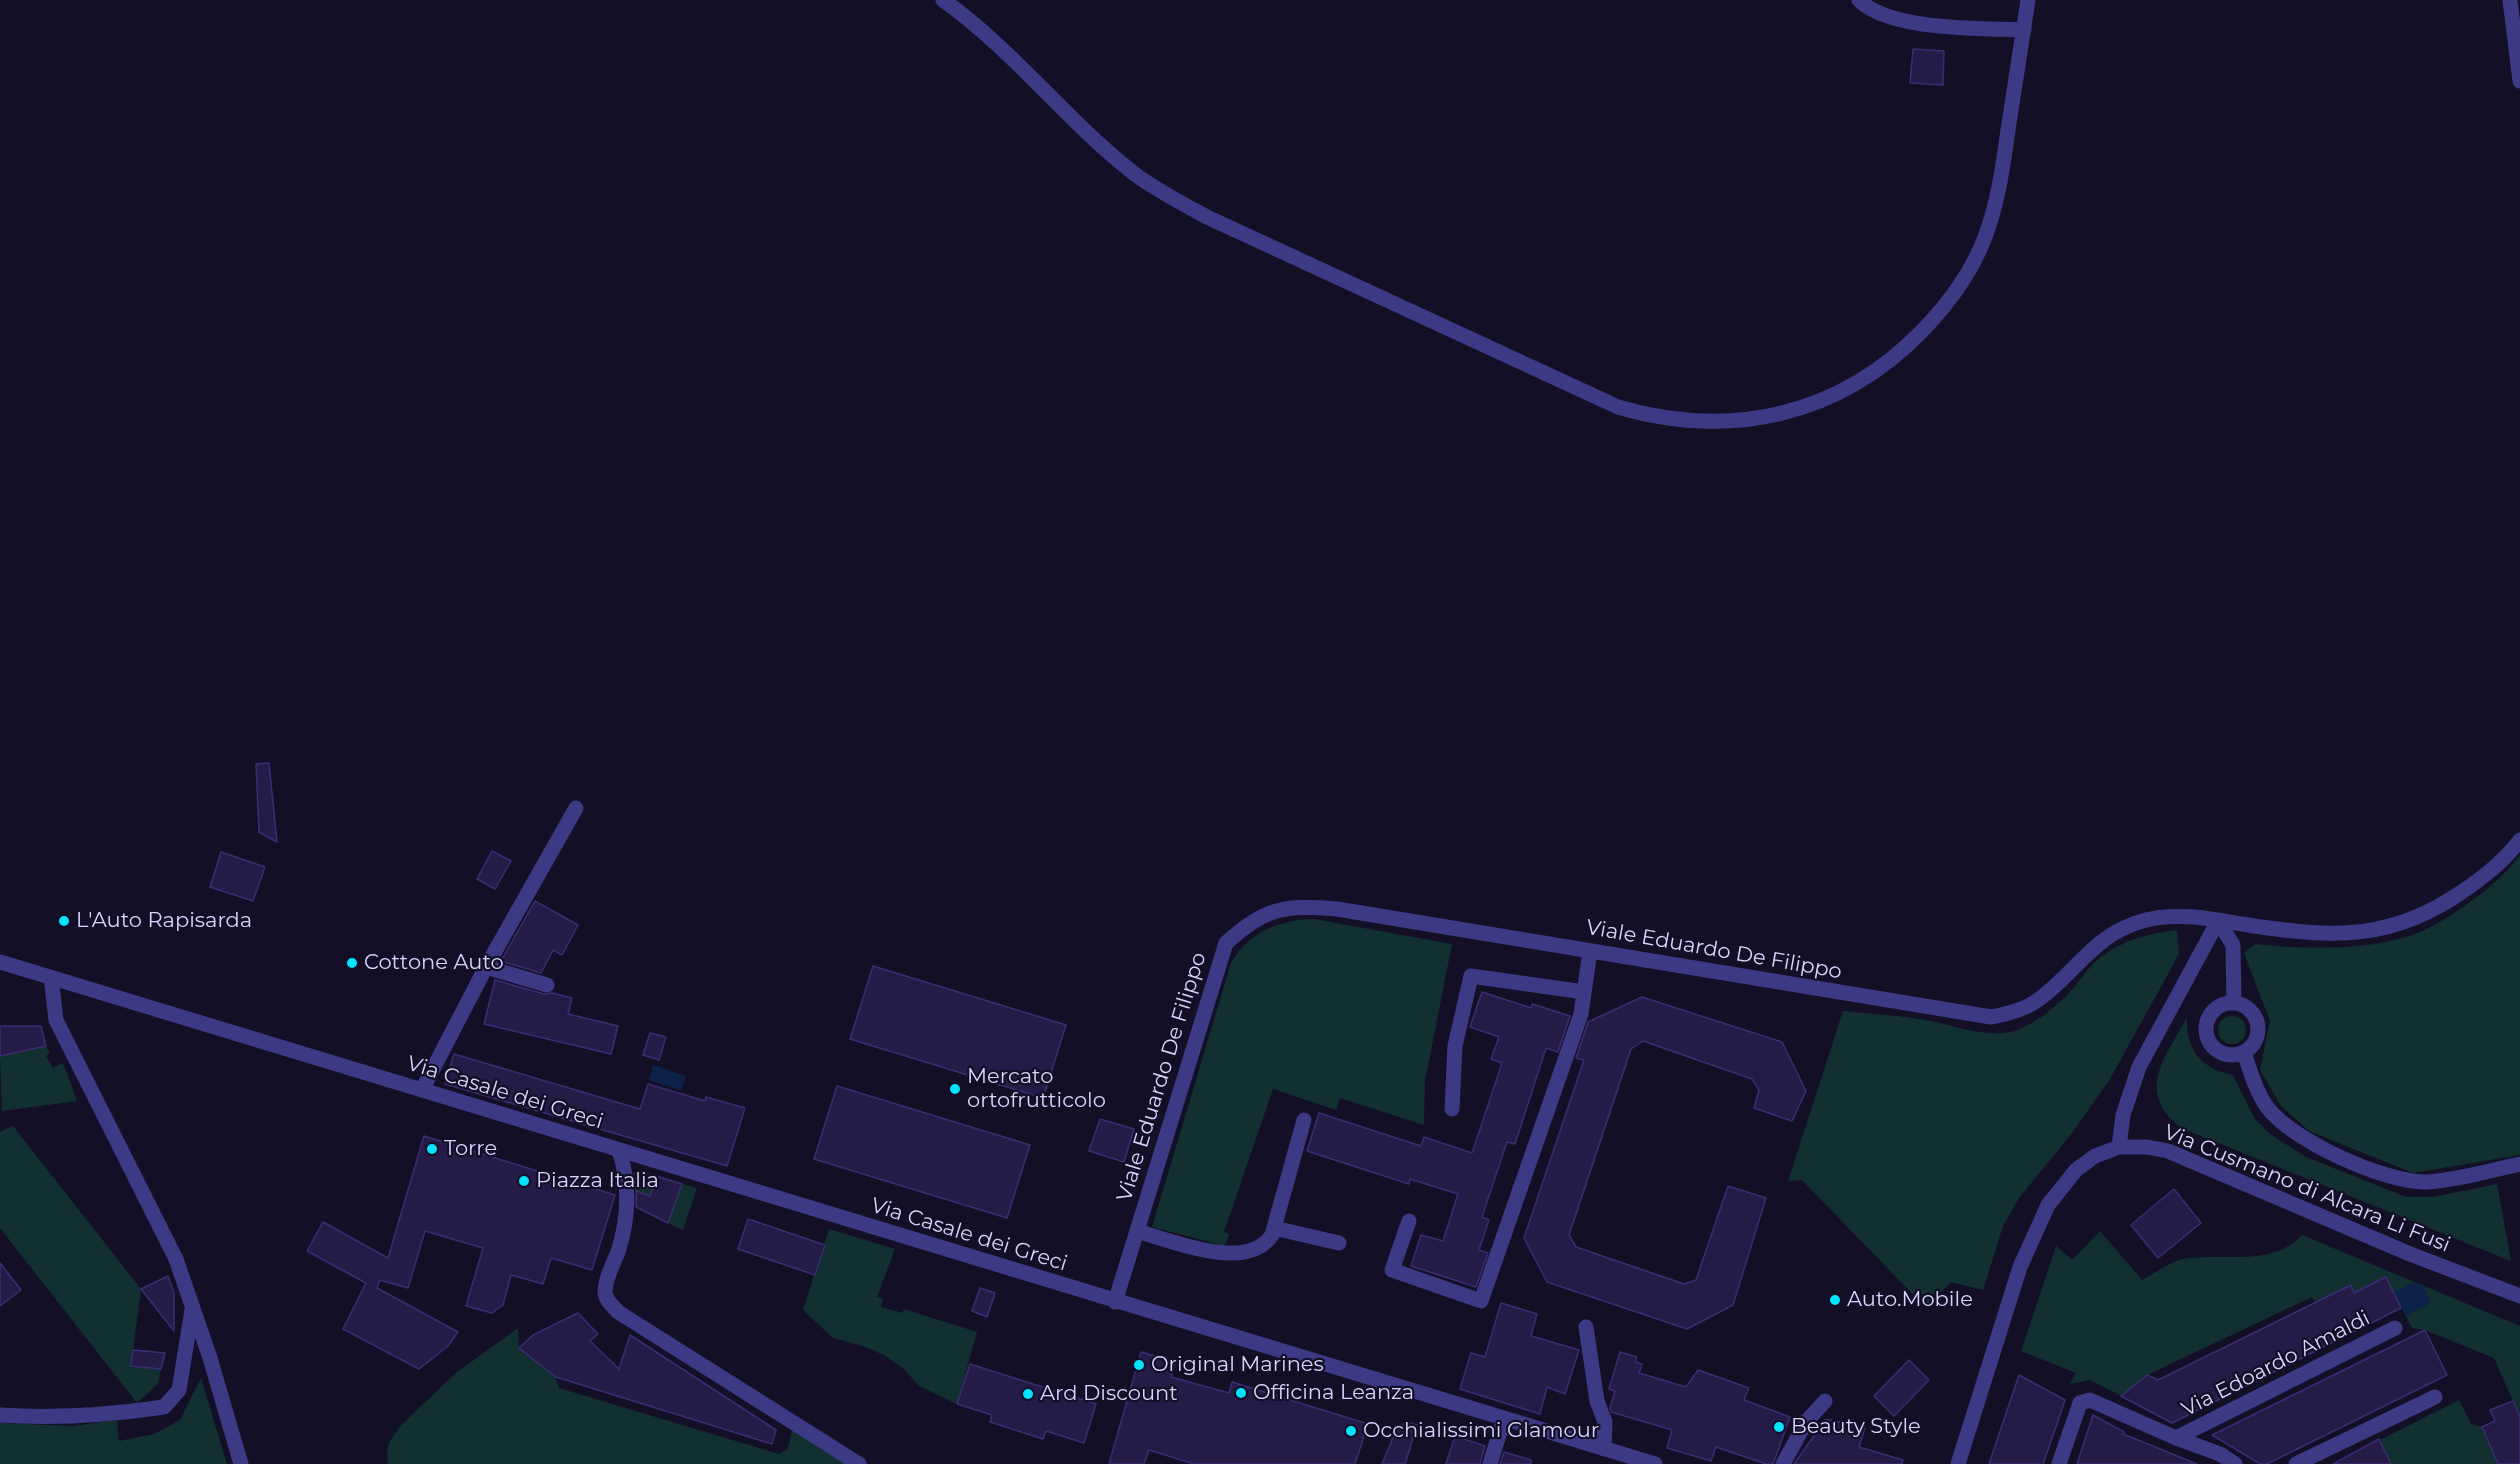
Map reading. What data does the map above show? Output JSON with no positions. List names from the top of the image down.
{
  "streets": {
    "street": [
      "Viale Eduardo De Filippo",
      "Via Casale dei Greci",
      "Via Cusmano di Alcara Li Fusi",
      "Via Edoardo Amaldi"
    ]
  },
  "crossings": [
    ["Viale Eduardo De Filippo", "Via Casale dei Greci"]
  ],
  "places": [
    "L'Auto Rapisarda",
    "Cottone Auto",
    "Mercato ortofrutticolo",
    "Torre",
    "Piazza Italia",
    "Auto.Mobile",
    "Original Marines",
    "Officina Leanza",
    "Ard Discount",
    "Beauty Style",
    "Occhialissimi Glamour"
  ]
}
